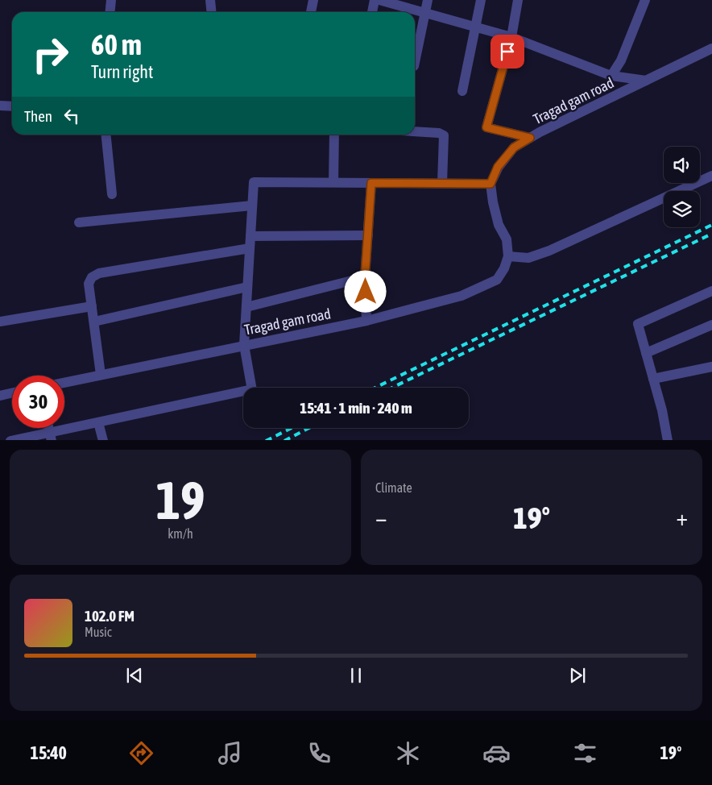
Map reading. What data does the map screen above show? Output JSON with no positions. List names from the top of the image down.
{
  "streets": {
    "street": ["Tragad gam road"]
  },
  "page": {
    "turn": ["60 m", "Turn right"],
    "then": "Then",
    "limit": "30",
    "trip": "15:41 · 1 min · 240 m",
    "tile": [
      ["19", "km/h"],
      "Climate"
    ],
    "heat": ["−", "19°", "+"],
    "song": ["102.0 FM", "Music"],
    "tabs": ["15:40", "19°"]
  }
}
